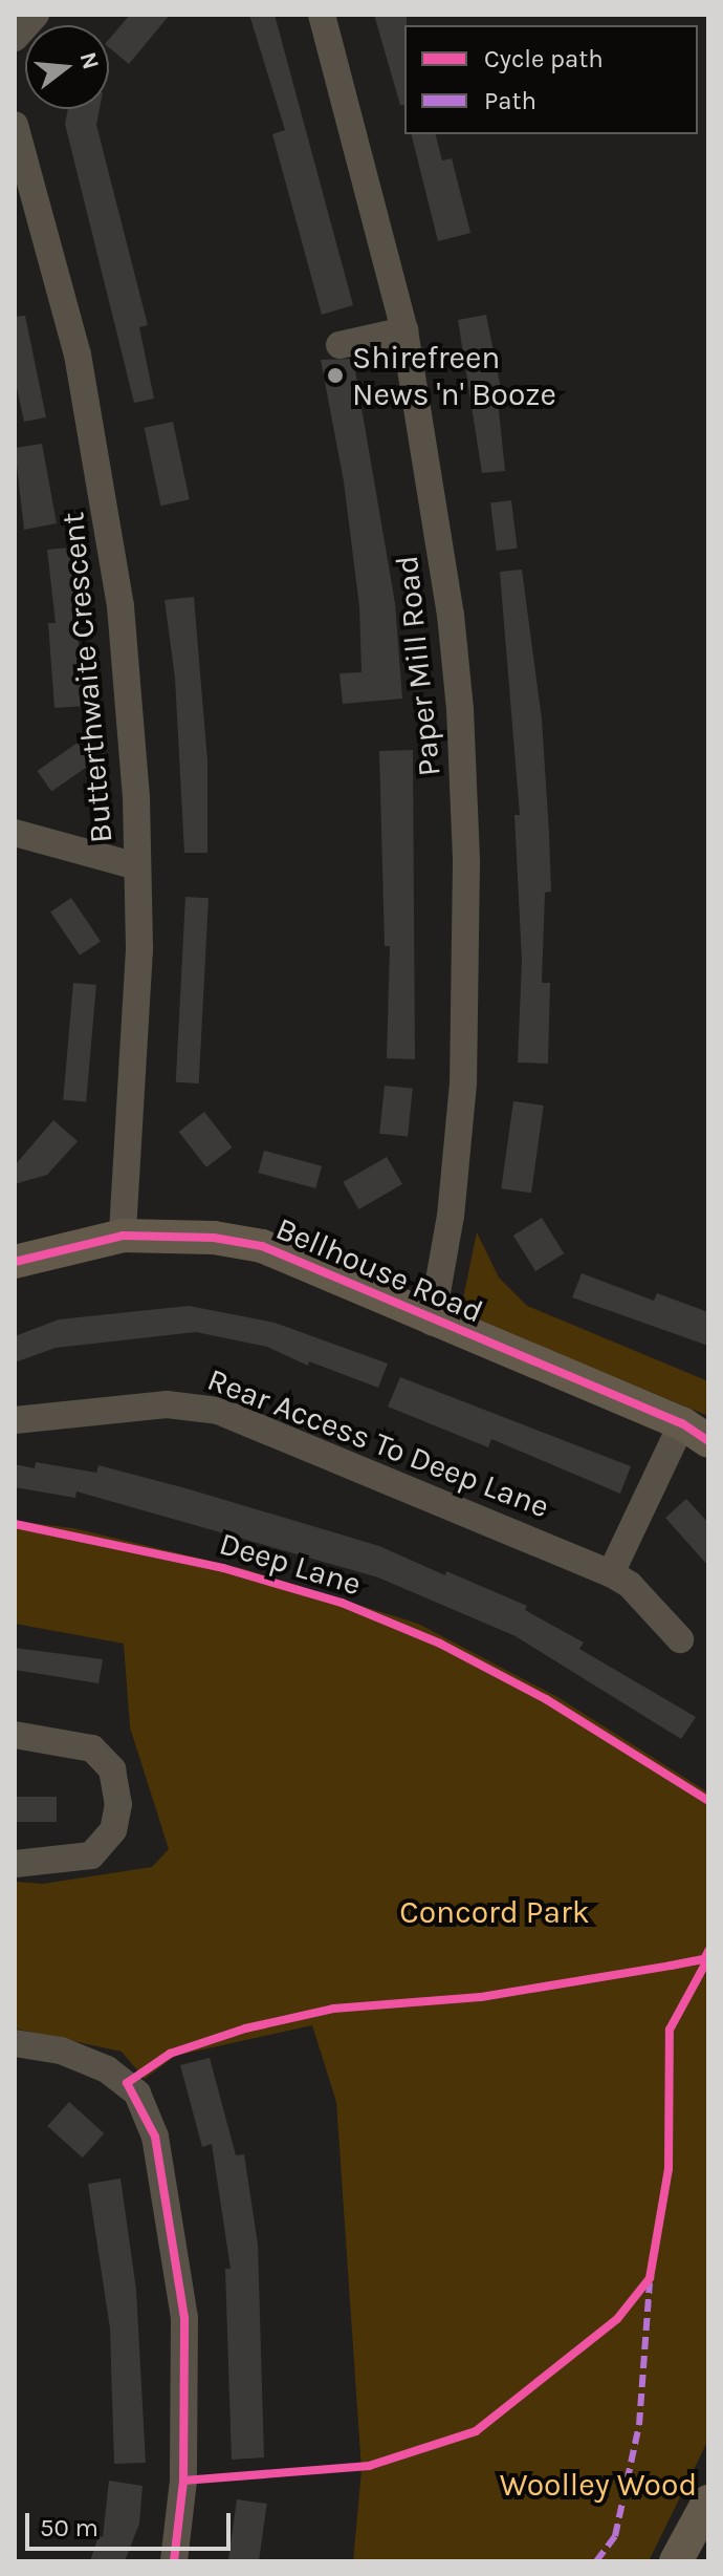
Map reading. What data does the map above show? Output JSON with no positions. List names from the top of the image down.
{
  "streets": {
    "main road": ["Bellhouse Road"],
    "street": ["Paper Mill Road", "Butterthwaite Crescent", "Rear Access To Deep Lane"],
    "cycle path": ["Deep Lane"]
  },
  "crossings": [
    ["Paper Mill Road", "Bellhouse Road"],
    ["Butterthwaite Crescent", "Bellhouse Road"]
  ],
  "parks": ["Concord Park", "Woolley Wood"],
  "places": ["Shirefreen News 'n' Booze"],
  "legend": ["Cycle path", "Path"],
  "scale_bar": "50 m",
  "north": "right"
}
